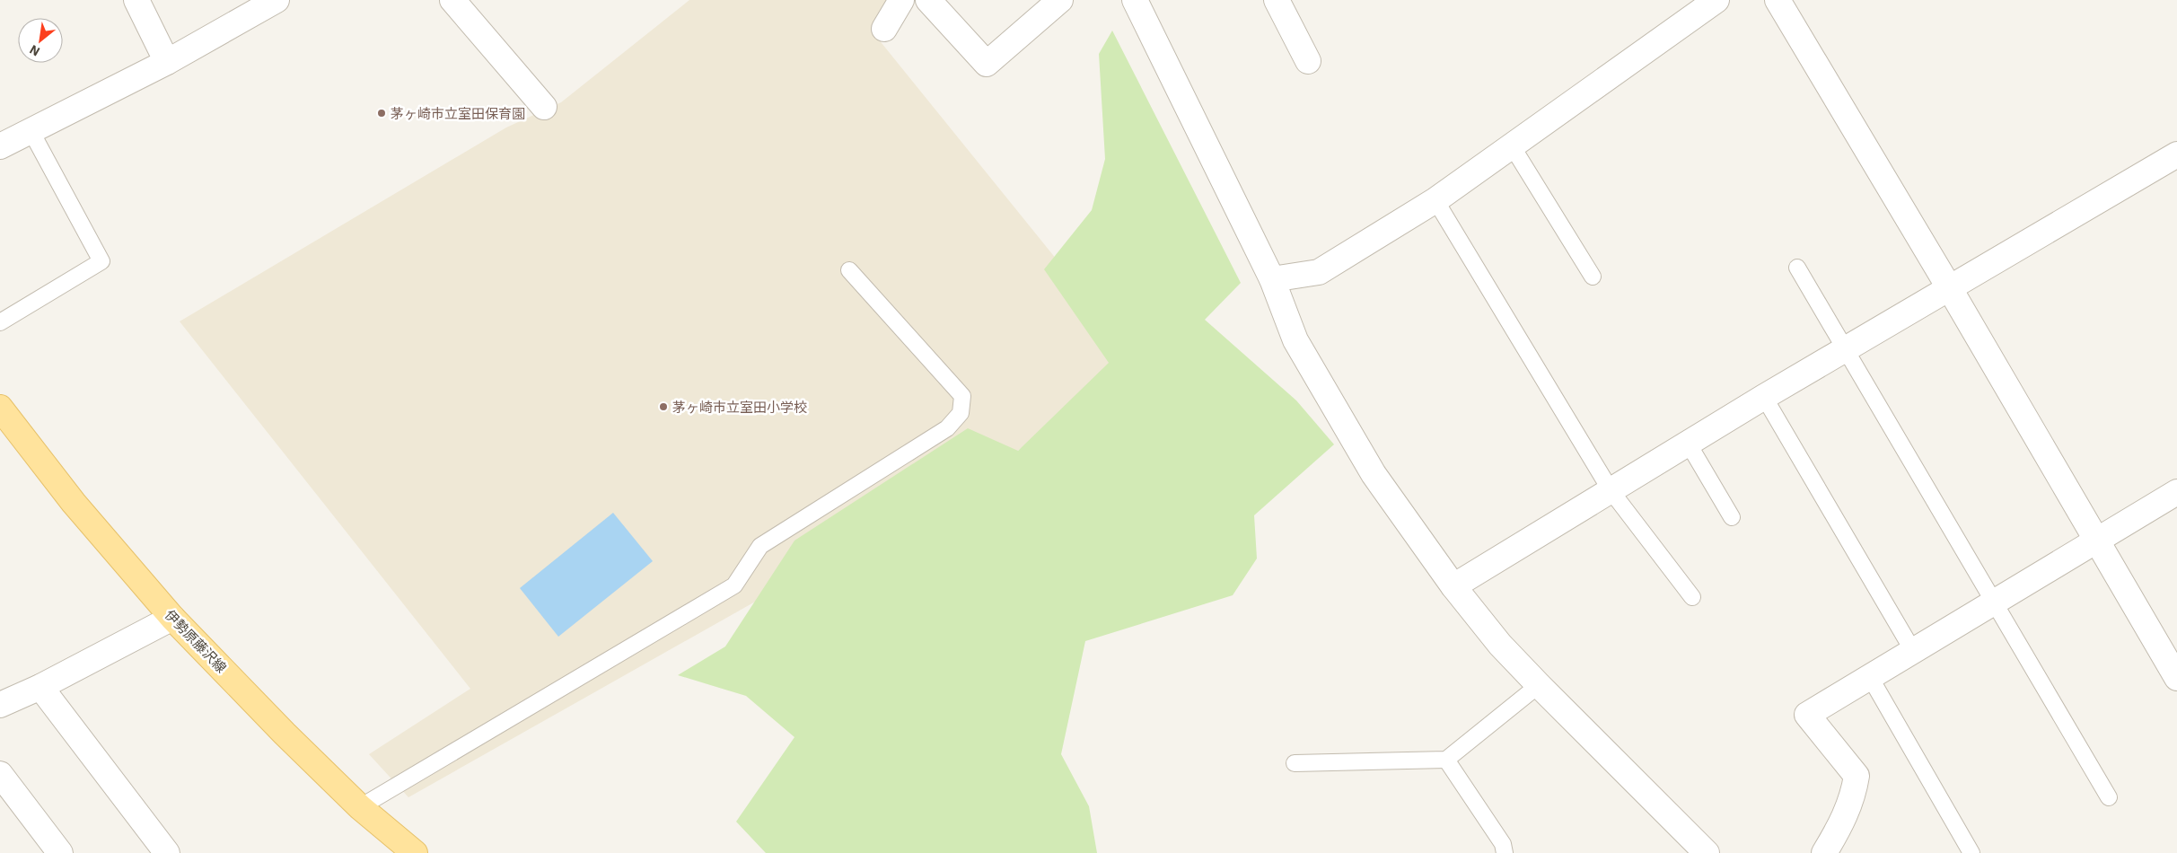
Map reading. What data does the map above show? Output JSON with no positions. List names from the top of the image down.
{
  "streets": {
    "main road": ["伊勢原藤沢線"]
  },
  "places": ["茅ヶ崎市立室田保育園", "茅ヶ崎市立室田小学校"],
  "north": "bottom left"
}
